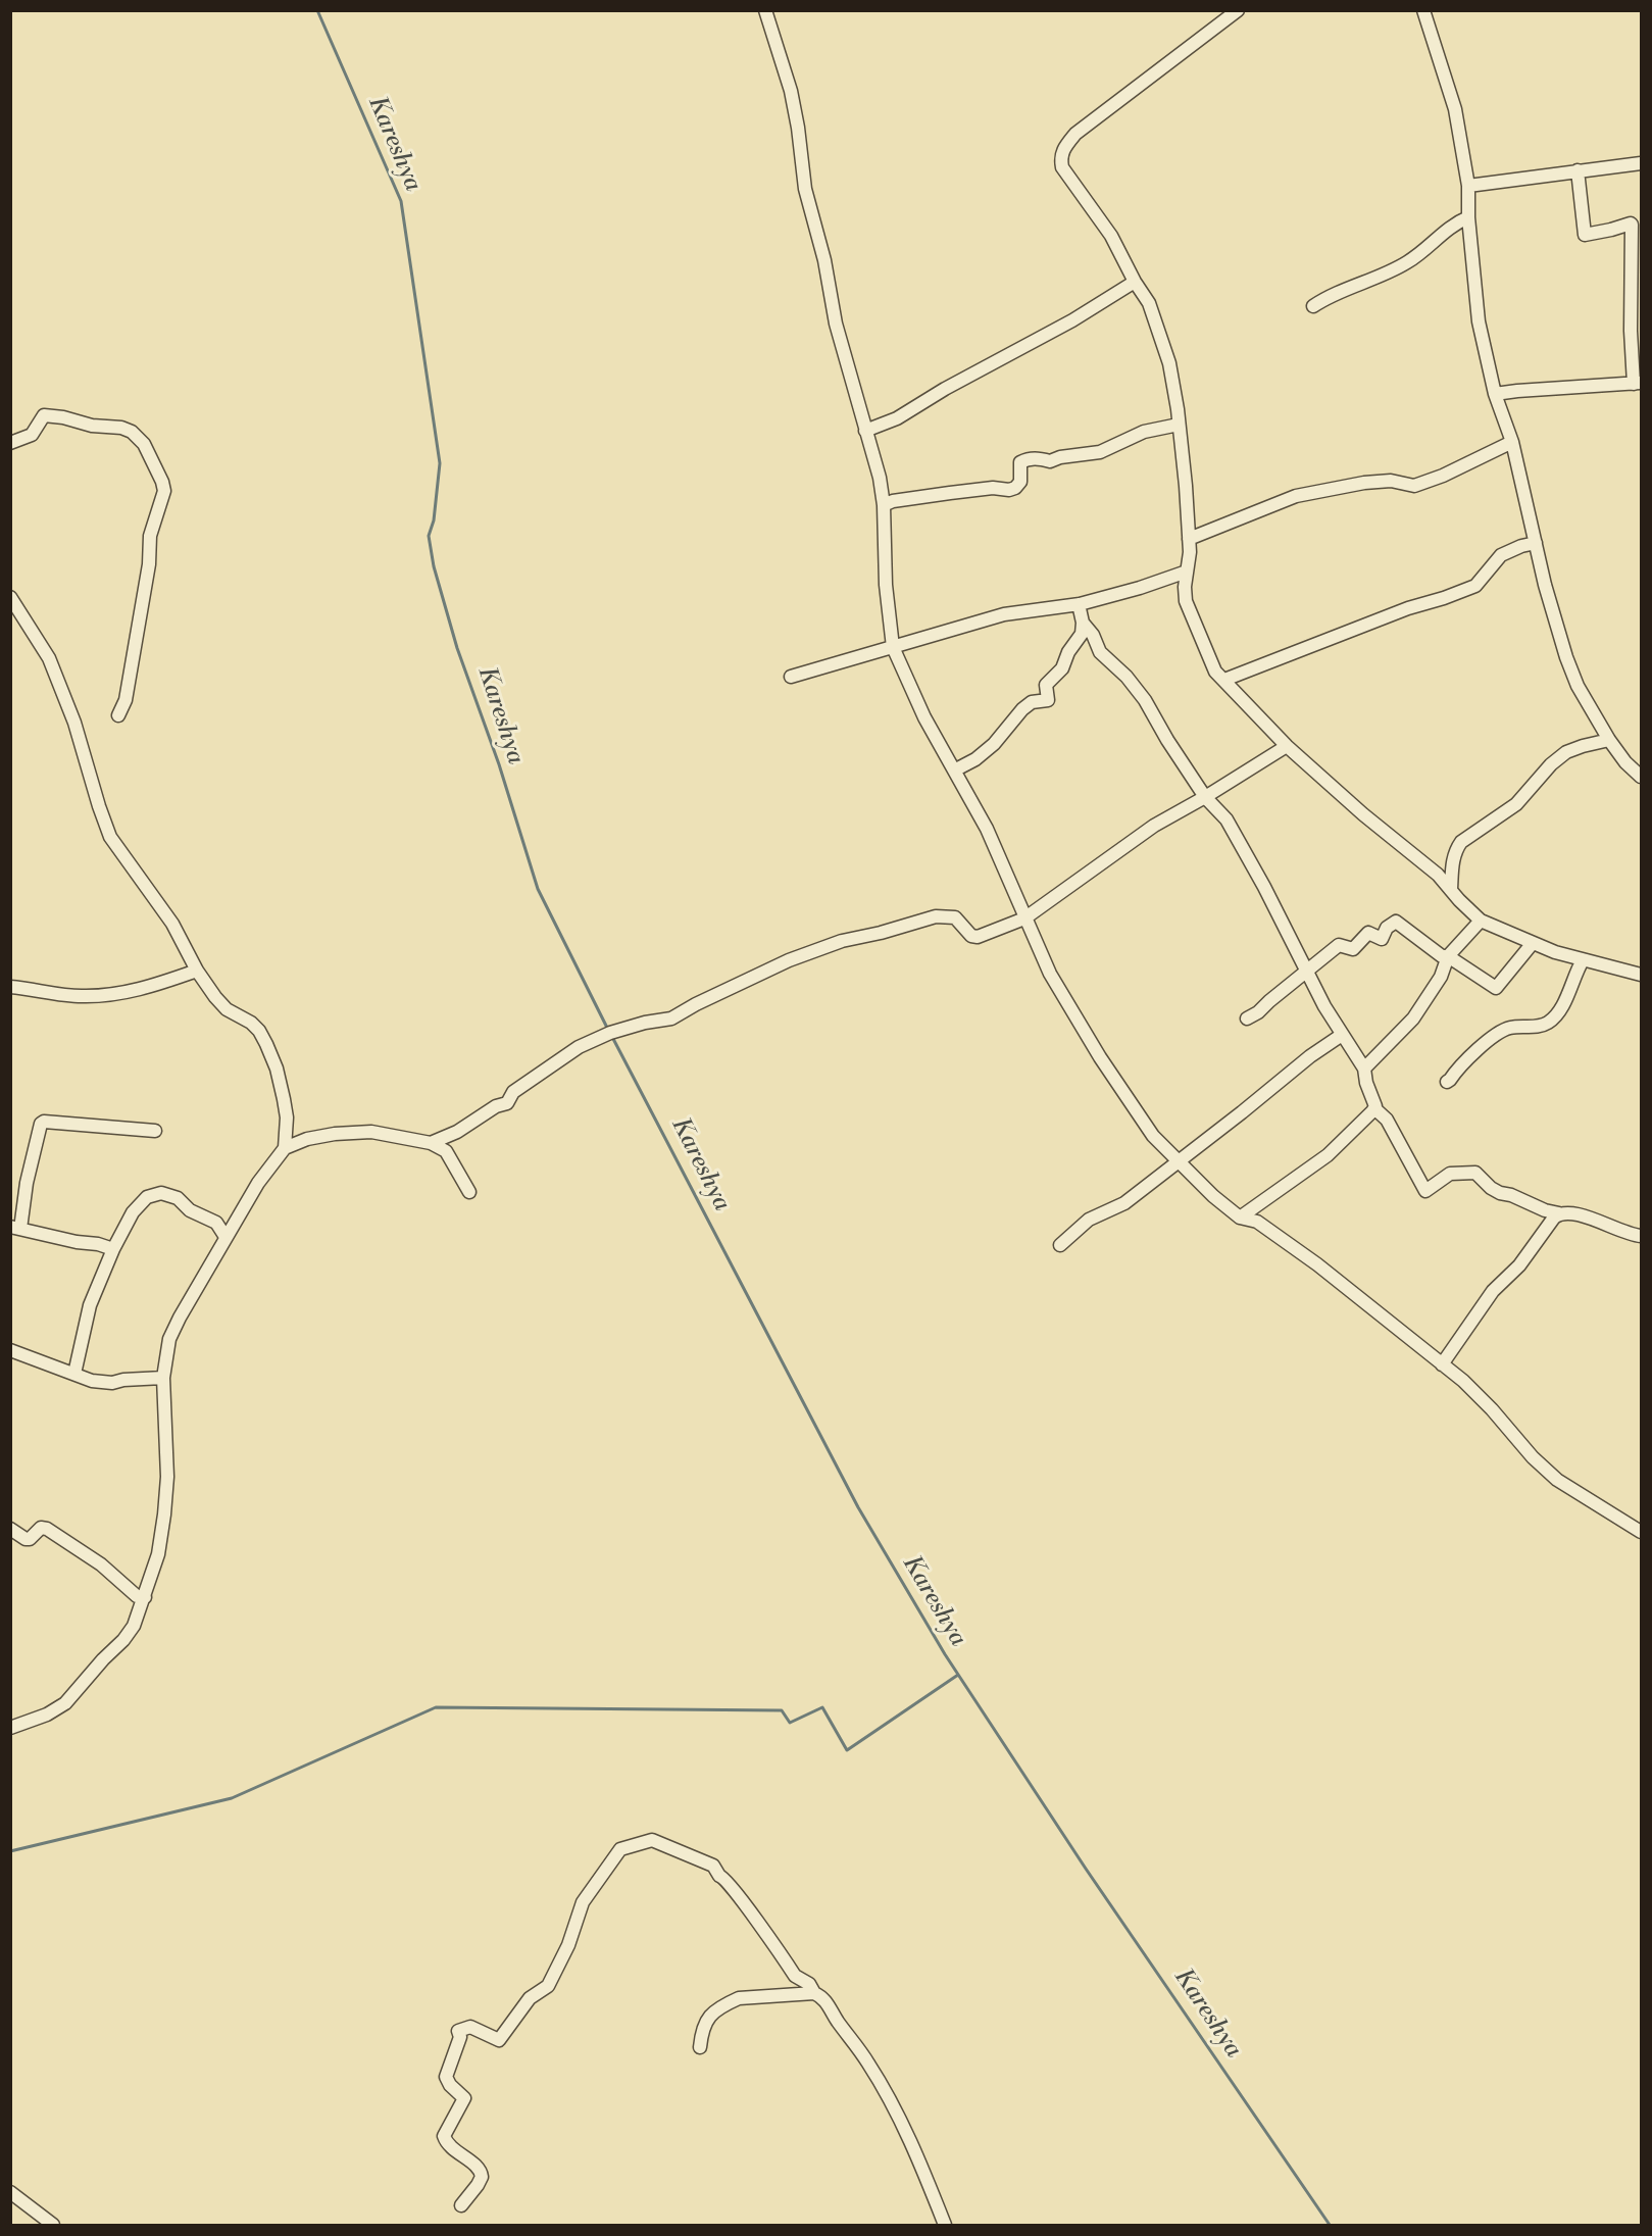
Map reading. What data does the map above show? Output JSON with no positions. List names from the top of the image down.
{
  "water": ["Kareshya"]
}
